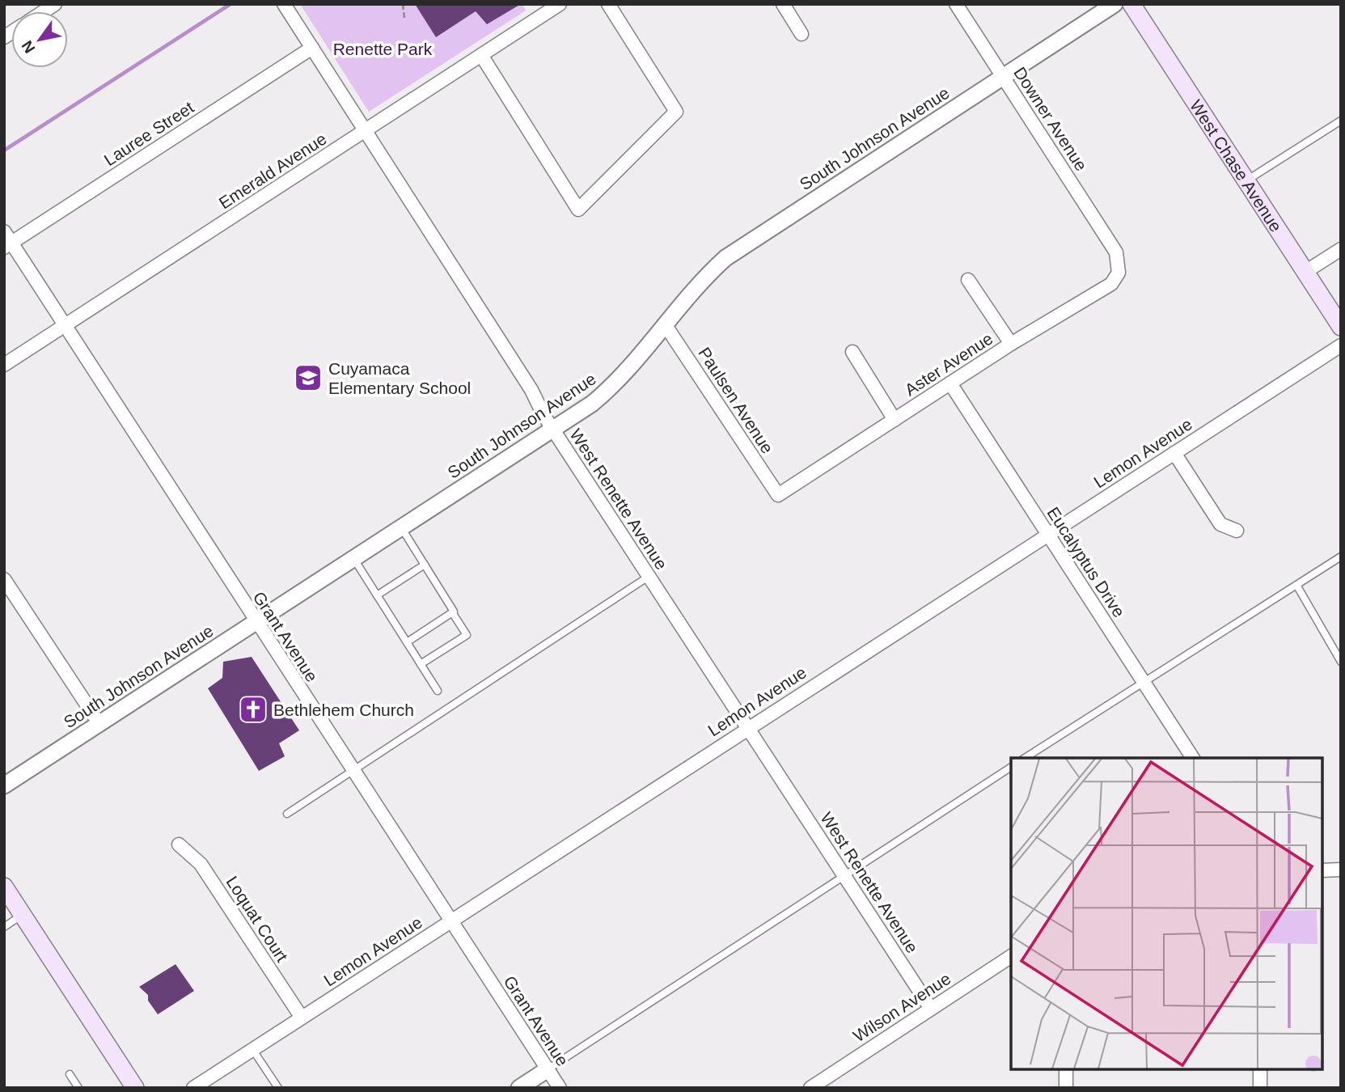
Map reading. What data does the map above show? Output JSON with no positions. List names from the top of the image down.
{
  "streets": {
    "main road": ["West Chase Avenue"],
    "street": [
      "Downer Avenue",
      "Lauree Street",
      "South Johnson Avenue",
      "Emerald Avenue",
      "Aster Avenue",
      "Paulsen Avenue",
      "Lemon Avenue",
      "West Renette Avenue",
      "Eucalyptus Drive",
      "Grant Avenue",
      "Loquat Court",
      "Wilson Avenue"
    ]
  },
  "crossings": [
    ["Downer Avenue", "South Johnson Avenue"],
    ["Downer Avenue", "Aster Avenue"],
    ["Lauree Street", "West Renette Avenue"],
    ["Lauree Street", "Grant Avenue"],
    ["South Johnson Avenue", "Paulsen Avenue"],
    ["South Johnson Avenue", "West Renette Avenue"],
    ["South Johnson Avenue", "Grant Avenue"],
    ["Emerald Avenue", "West Renette Avenue"],
    ["Emerald Avenue", "Grant Avenue"],
    ["Aster Avenue", "Paulsen Avenue"],
    ["Aster Avenue", "Eucalyptus Drive"],
    ["Lemon Avenue", "West Renette Avenue"],
    ["Lemon Avenue", "Eucalyptus Drive"],
    ["Lemon Avenue", "Grant Avenue"],
    ["Lemon Avenue", "Loquat Court"],
    ["West Renette Avenue", "Wilson Avenue"]
  ],
  "parks": ["Renette Park"],
  "places": {
    "school or university": ["Cuyamaca Elementary School"],
    "church": ["Bethlehem Church"]
  },
  "north": "bottom left"
}
